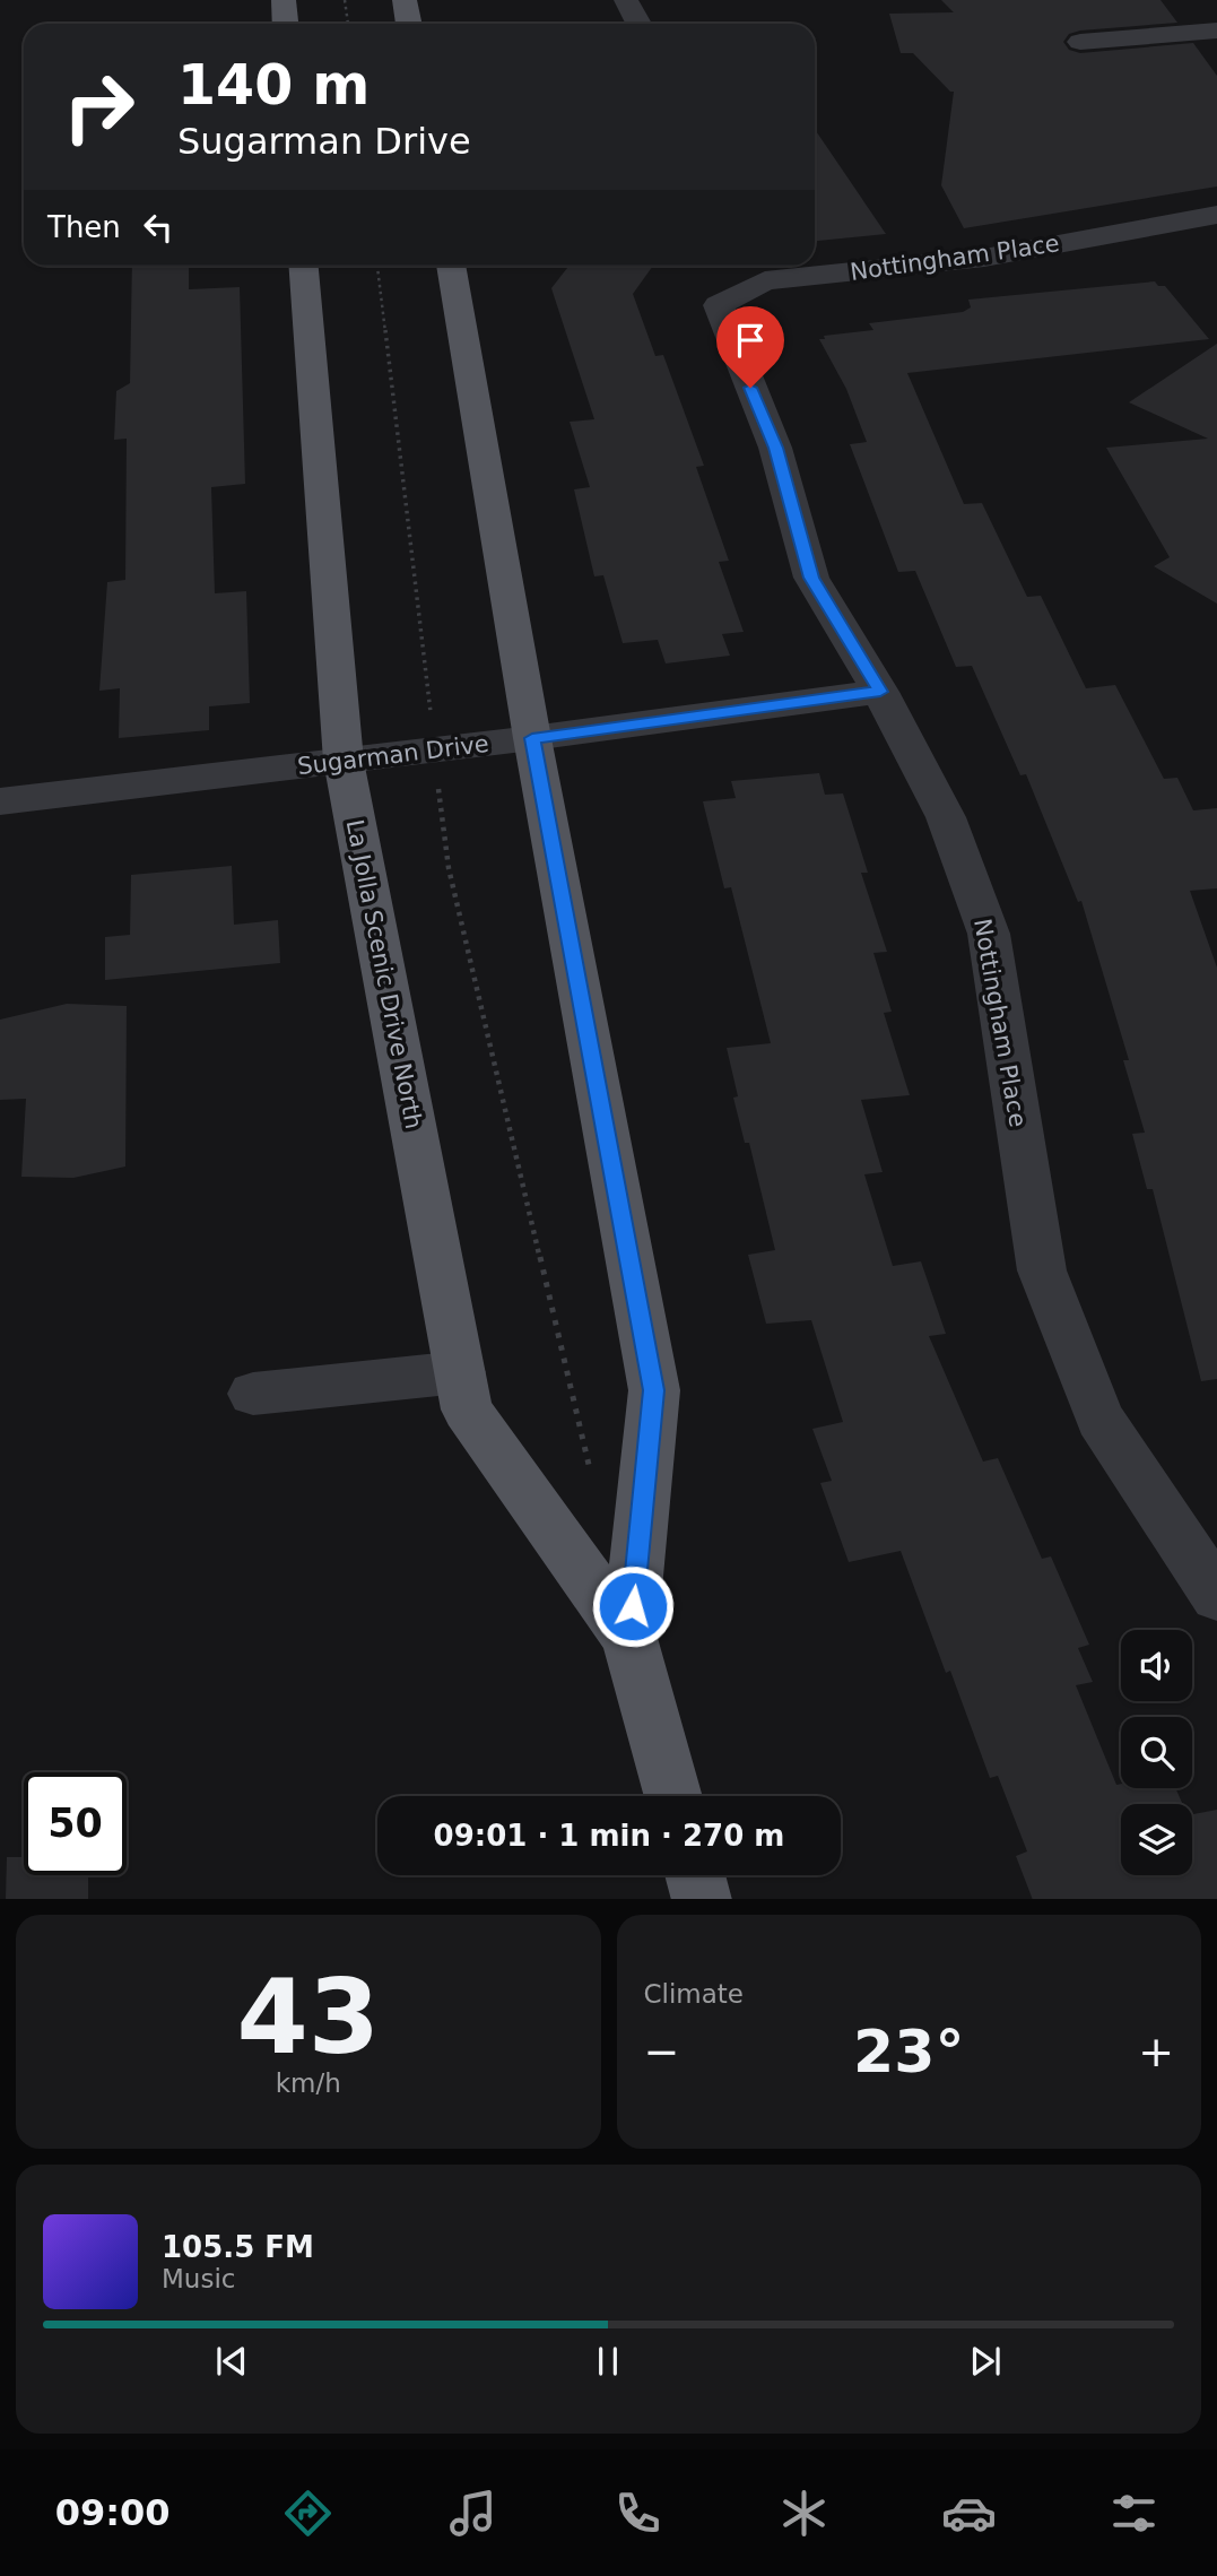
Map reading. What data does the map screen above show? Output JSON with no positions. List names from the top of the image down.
{
  "streets": {
    "main road": ["La Jolla Scenic Drive North"],
    "street": ["Nottingham Place", "Sugarman Drive"]
  },
  "crossings": [
    ["Nottingham Place", "Sugarman Drive"],
    ["Sugarman Drive", "La Jolla Scenic Drive North"]
  ],
  "page": {
    "turn": ["140 m", "Sugarman Drive"],
    "then": "Then",
    "limit": "50",
    "trip": "09:01 · 1 min · 270 m",
    "tile": [
      ["43", "km/h"],
      "Climate"
    ],
    "heat": ["−", "23°", "+"],
    "song": ["105.5 FM", "Music"],
    "tabs": "09:00"
  }
}
